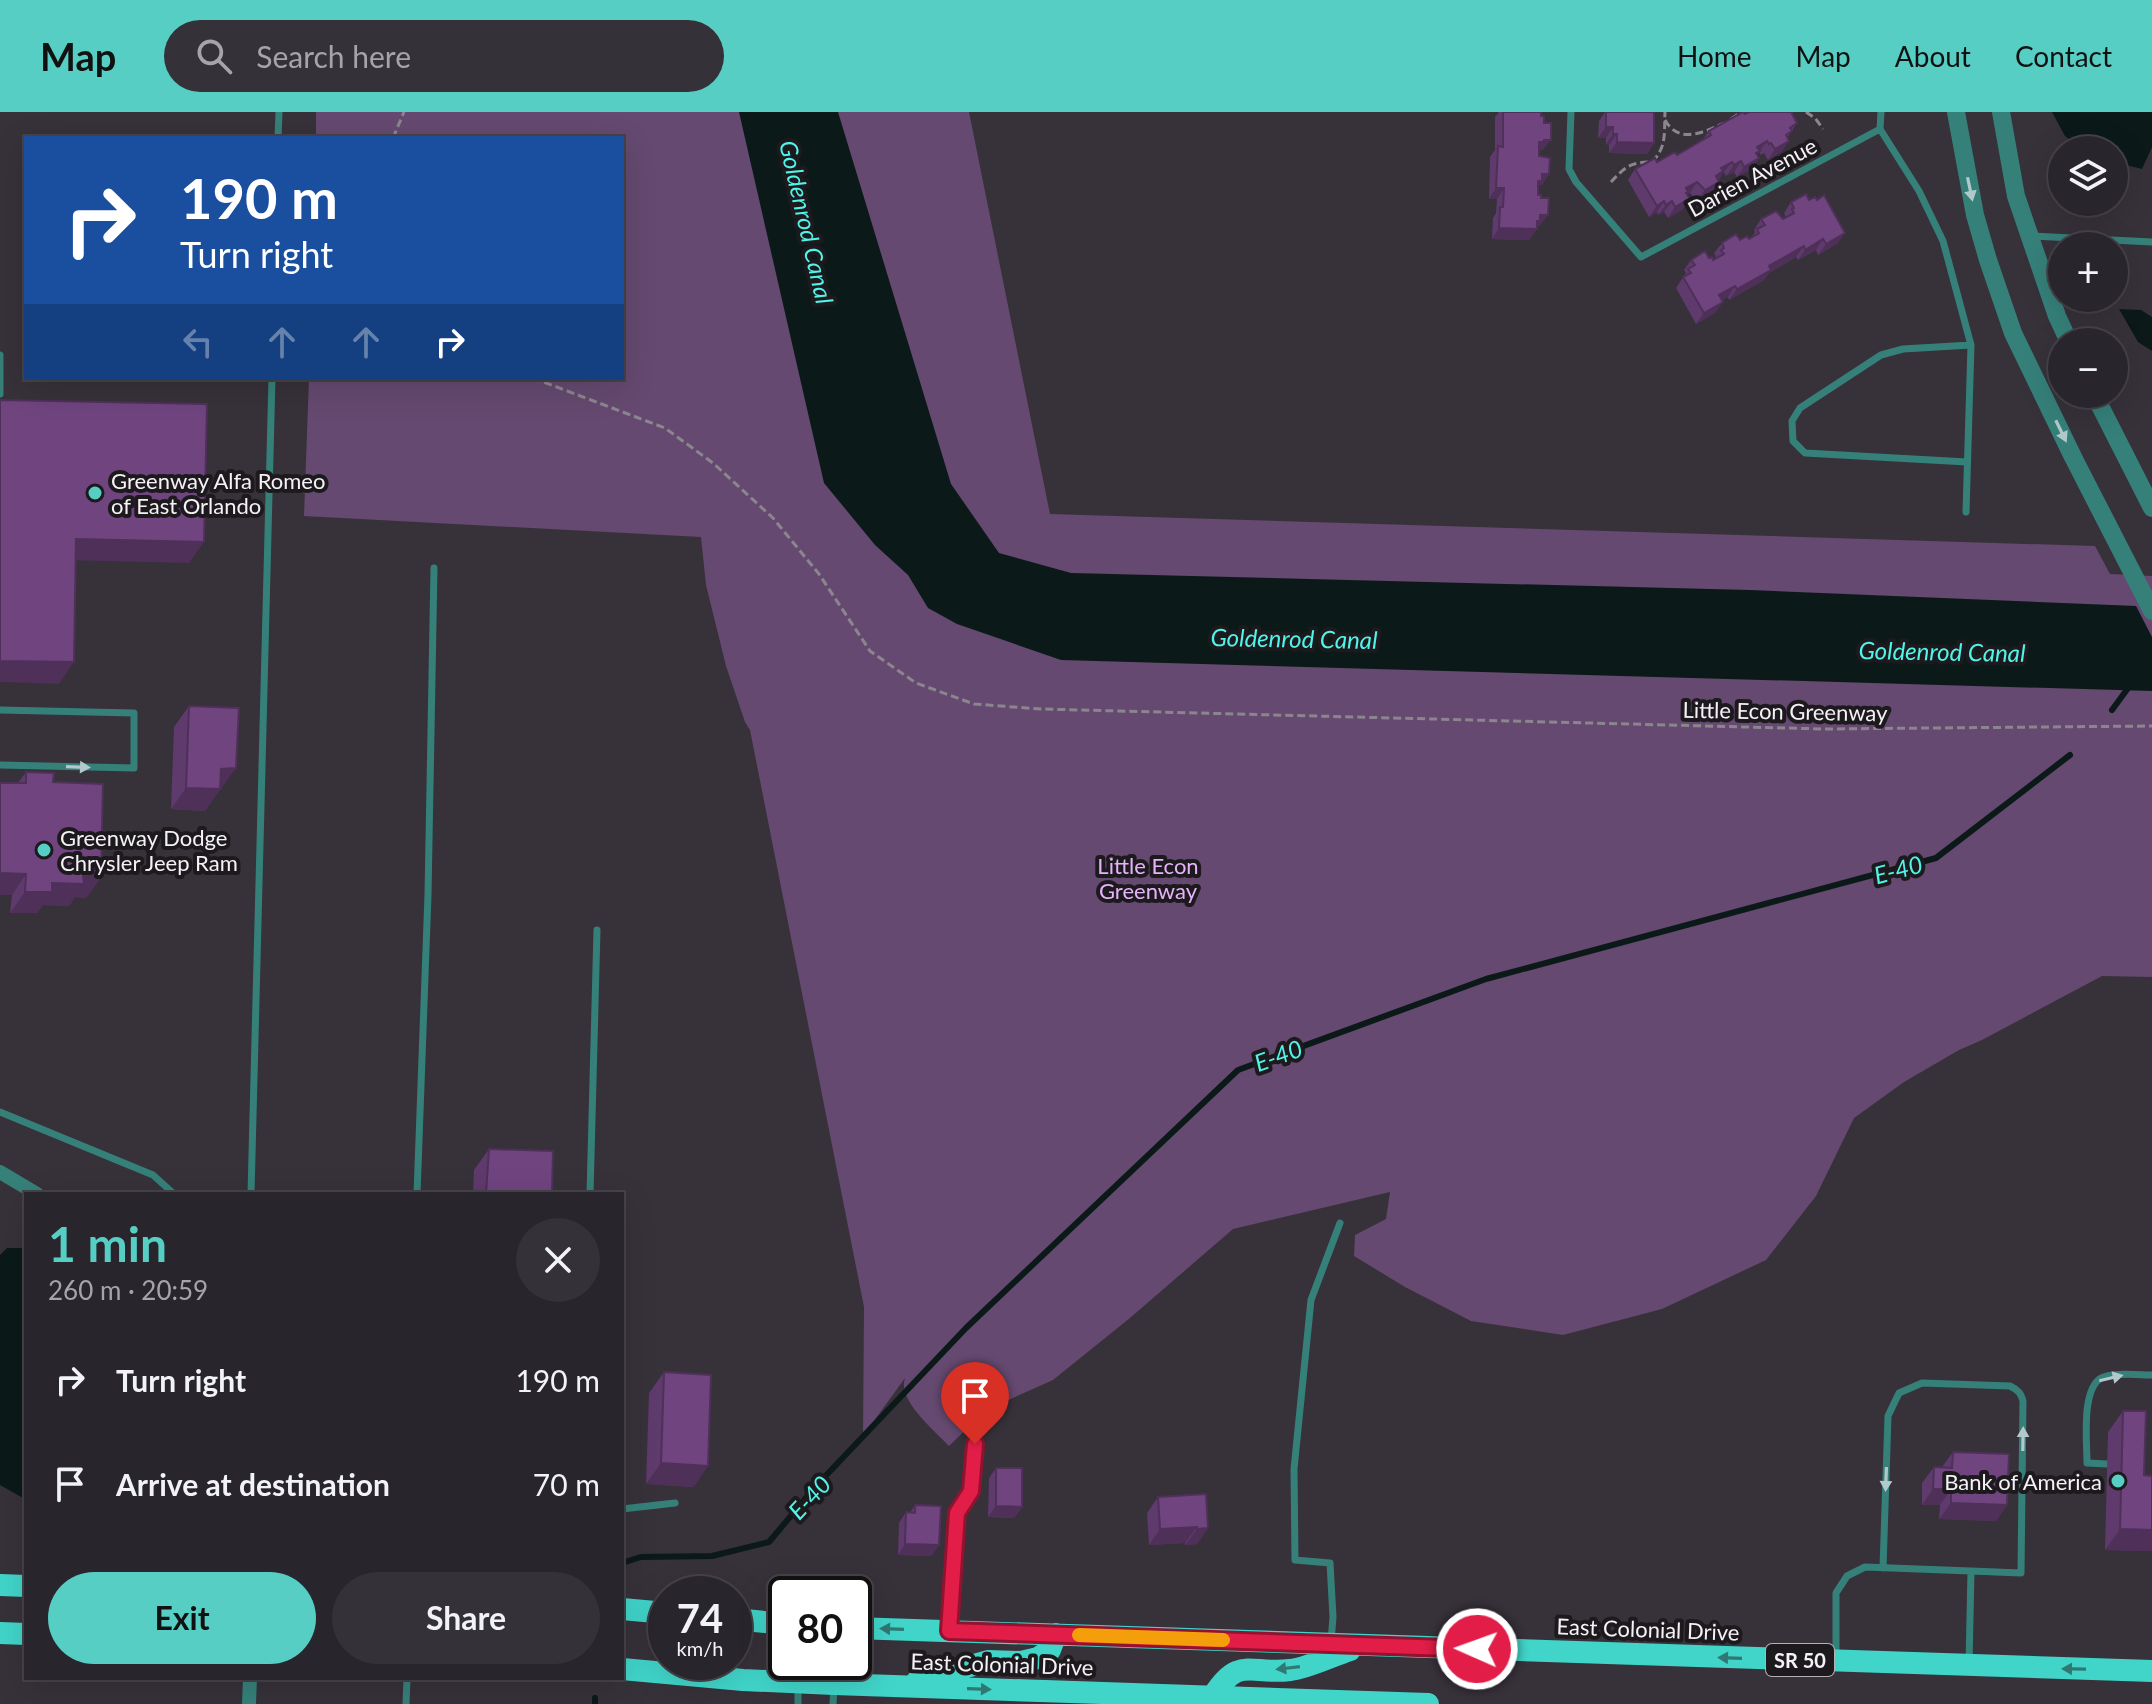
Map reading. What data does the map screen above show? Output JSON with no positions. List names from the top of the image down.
{
  "streets": {
    "highway": ["East Colonial Drive", "SR 50"],
    "lane": ["Darien Avenue"],
    "path": ["Little Econ Greenway"]
  },
  "water": ["Goldenrod Canal", "E-40"],
  "parks": ["Little Econ Greenway"],
  "places": ["Greenway Alfa Romeo of East Orlando", "Greenway Dodge Chrysler Jeep Ram", "Bank of America"],
  "page": {
    "header": "Map",
    "search": "Search here",
    "nav": [
      "Home",
      "Map",
      "About",
      "Contact"
    ],
    "map_buttons": ["+", "−"],
    "turn": ["190 m", "Turn right"],
    "heading": ["1 min", "260 m · 20:59"],
    "list": [
      {
        "name": "Turn right",
        "value": "190 m"
      },
      {
        "name": "Arrive at destination",
        "value": "70 m"
      }
    ],
    "buttons": ["Exit", "Share"],
    "speed": "74 km/h",
    "limit": "80"
  }
}
